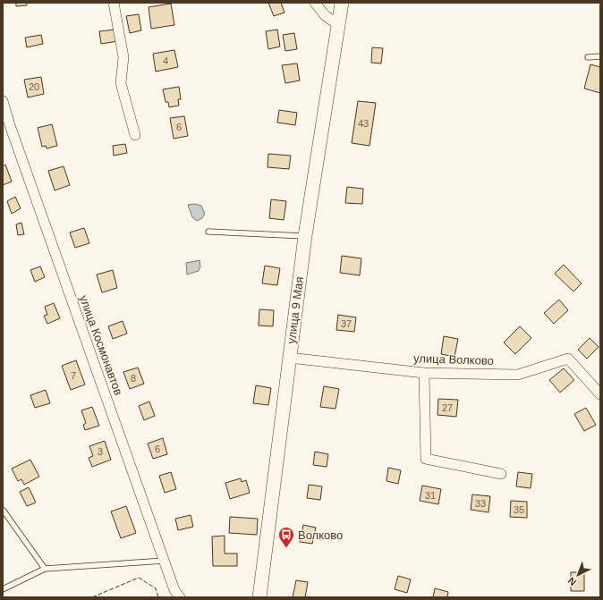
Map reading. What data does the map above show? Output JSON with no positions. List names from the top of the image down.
{
  "streets": {
    "main road": ["улица 9 Мая"],
    "street": ["улица Космонавтов", "улица Волково"]
  },
  "crossings": [
    ["улица 9 Мая", "улица Волково"]
  ],
  "places": {
    "bus stop": ["Волково"]
  },
  "house_numbers": [
    "4",
    "20",
    "43",
    "6",
    "37",
    "7",
    "8",
    "27",
    "6",
    "3",
    "31",
    "33",
    "35"
  ],
  "north": "bottom left"
}
